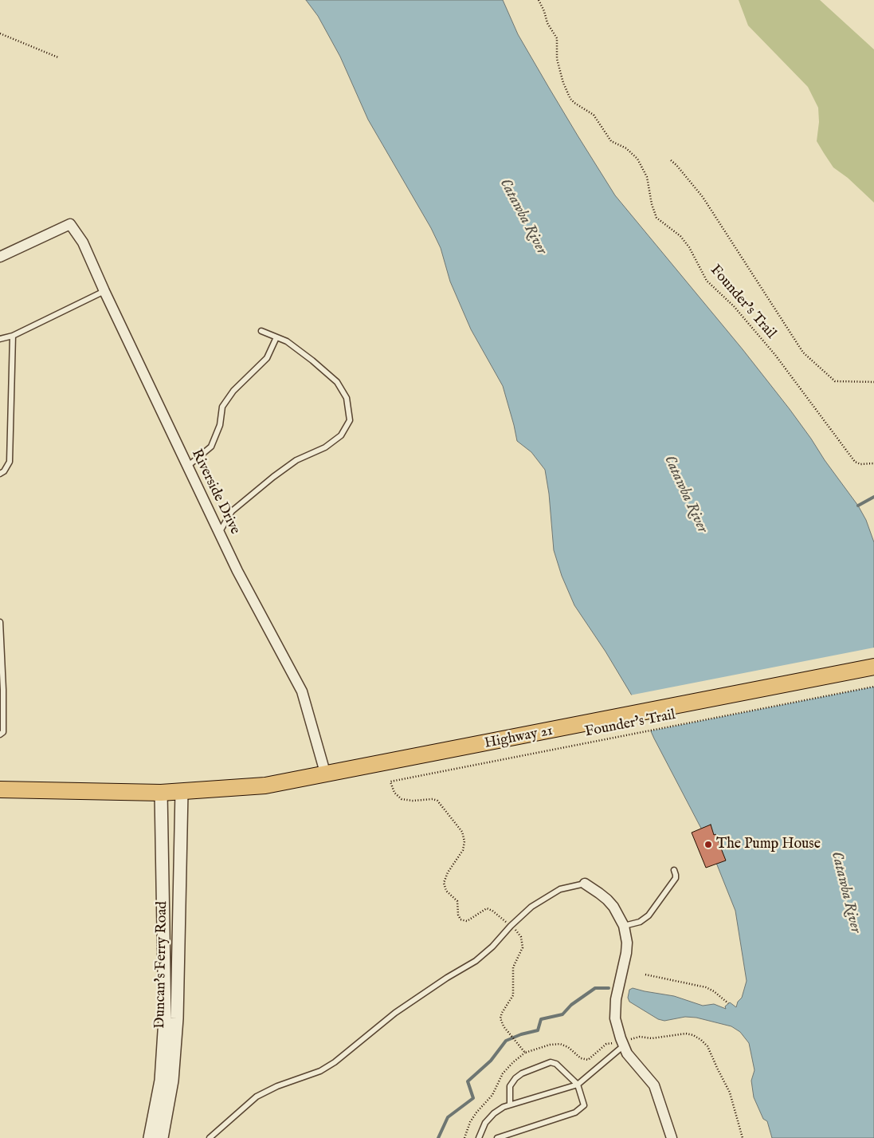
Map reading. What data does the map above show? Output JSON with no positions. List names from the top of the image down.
{
  "streets": {
    "main road": ["Highway 21"],
    "street": ["Riverside Drive", "Duncan's Ferry Road"],
    "path": ["Founder's Trail"]
  },
  "crossings": [
    ["Riverside Drive", "Highway 21"],
    ["Highway 21", "Duncan's Ferry Road"]
  ],
  "water": ["Catawba River"],
  "places": ["The Pump House"]
}
